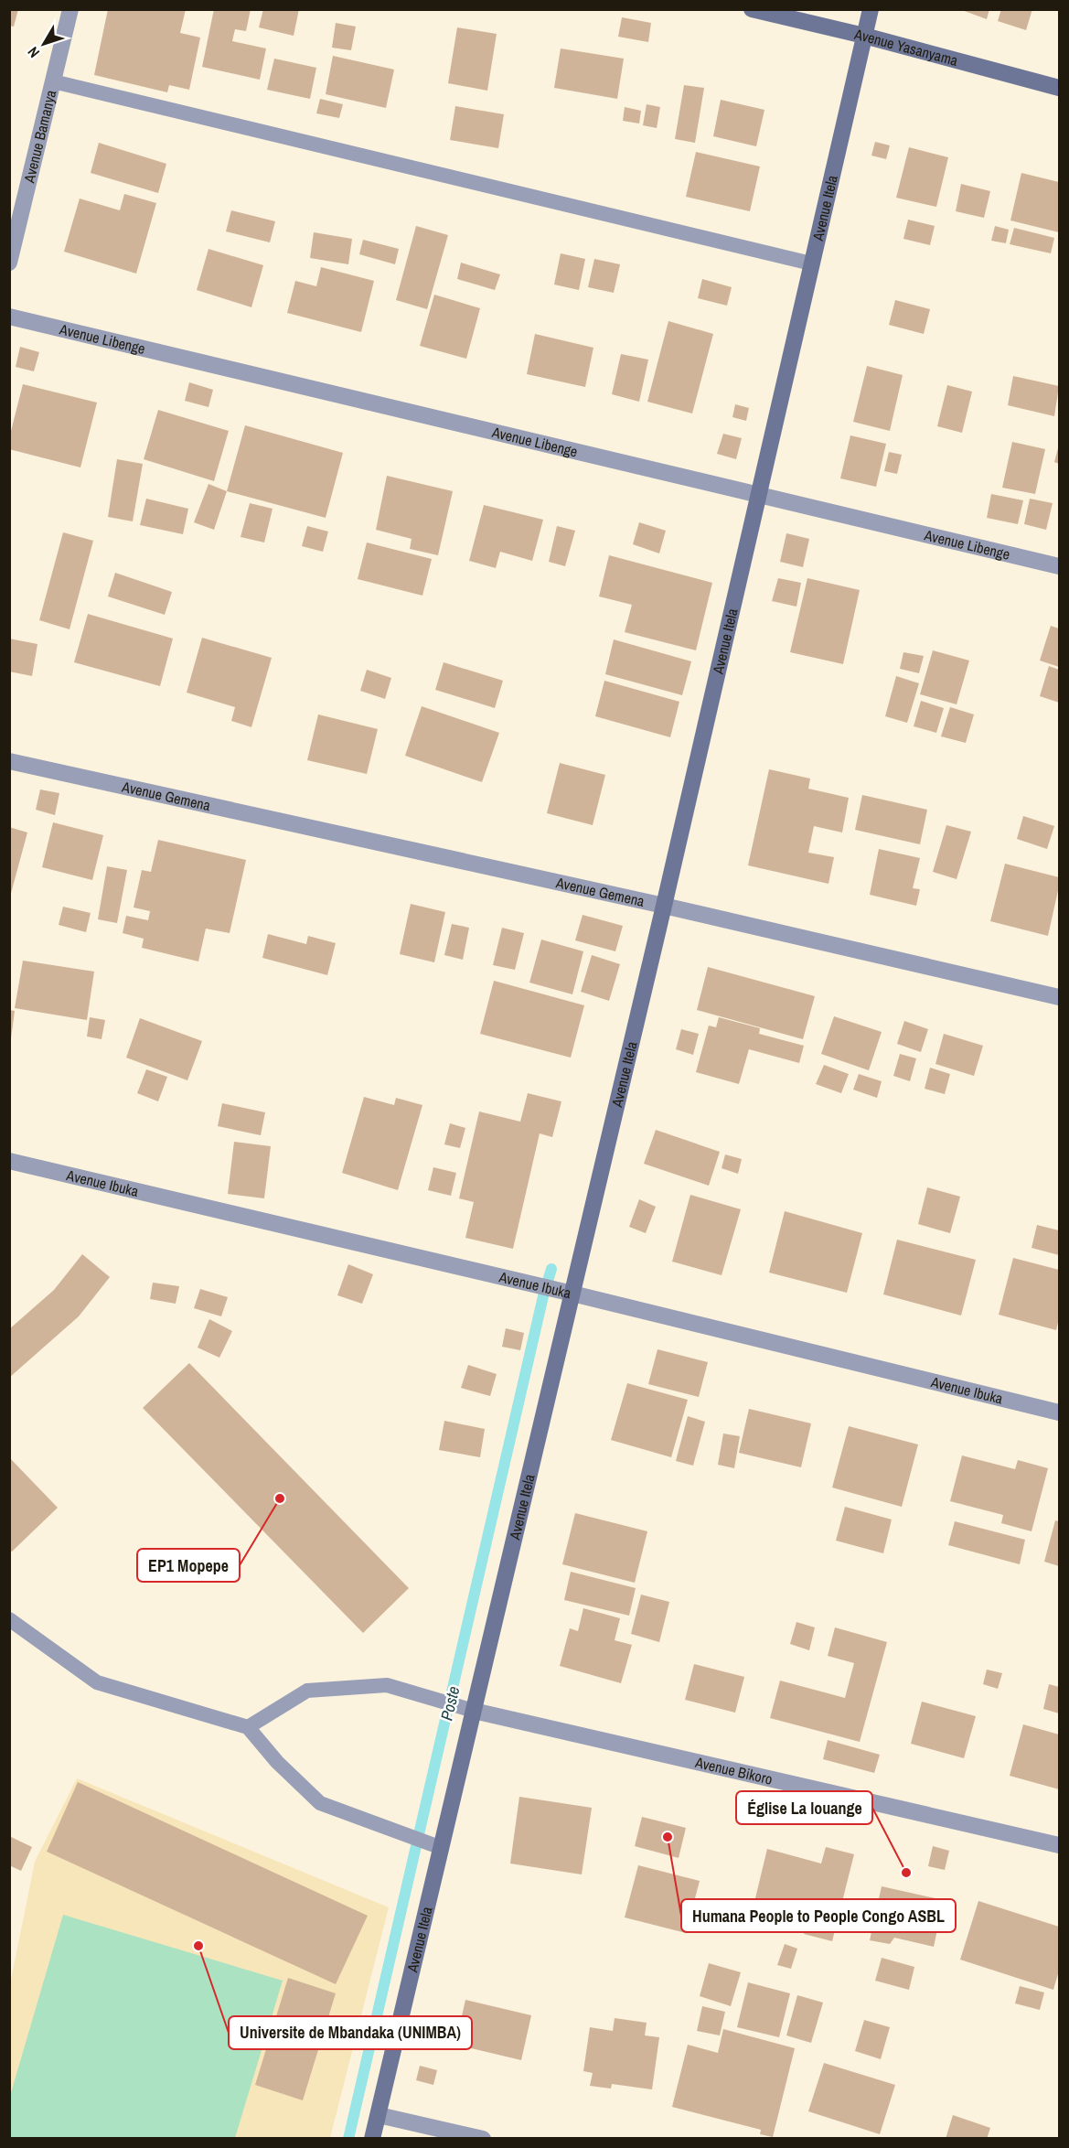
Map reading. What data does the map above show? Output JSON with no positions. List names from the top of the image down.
{
  "streets": {
    "street": [
      "Avenue Yasanyama",
      "Avenue Bamanya",
      "Avenue Itela",
      "Avenue Libenge",
      "Avenue Gemena",
      "Avenue Ibuka",
      "Avenue Bikoro"
    ]
  },
  "crossings": [
    ["Avenue Yasanyama", "Avenue Itela"],
    ["Avenue Itela", "Avenue Libenge"],
    ["Avenue Itela", "Avenue Gemena"],
    ["Avenue Itela", "Avenue Ibuka"],
    ["Avenue Itela", "Avenue Bikoro"]
  ],
  "water": ["Poste"],
  "places": [
    "EP1 Mopepe",
    "Humana People to People Congo ASBL",
    "Église La louange",
    "Universite de Mbandaka (UNIMBA)"
  ],
  "north": "bottom left"
}
